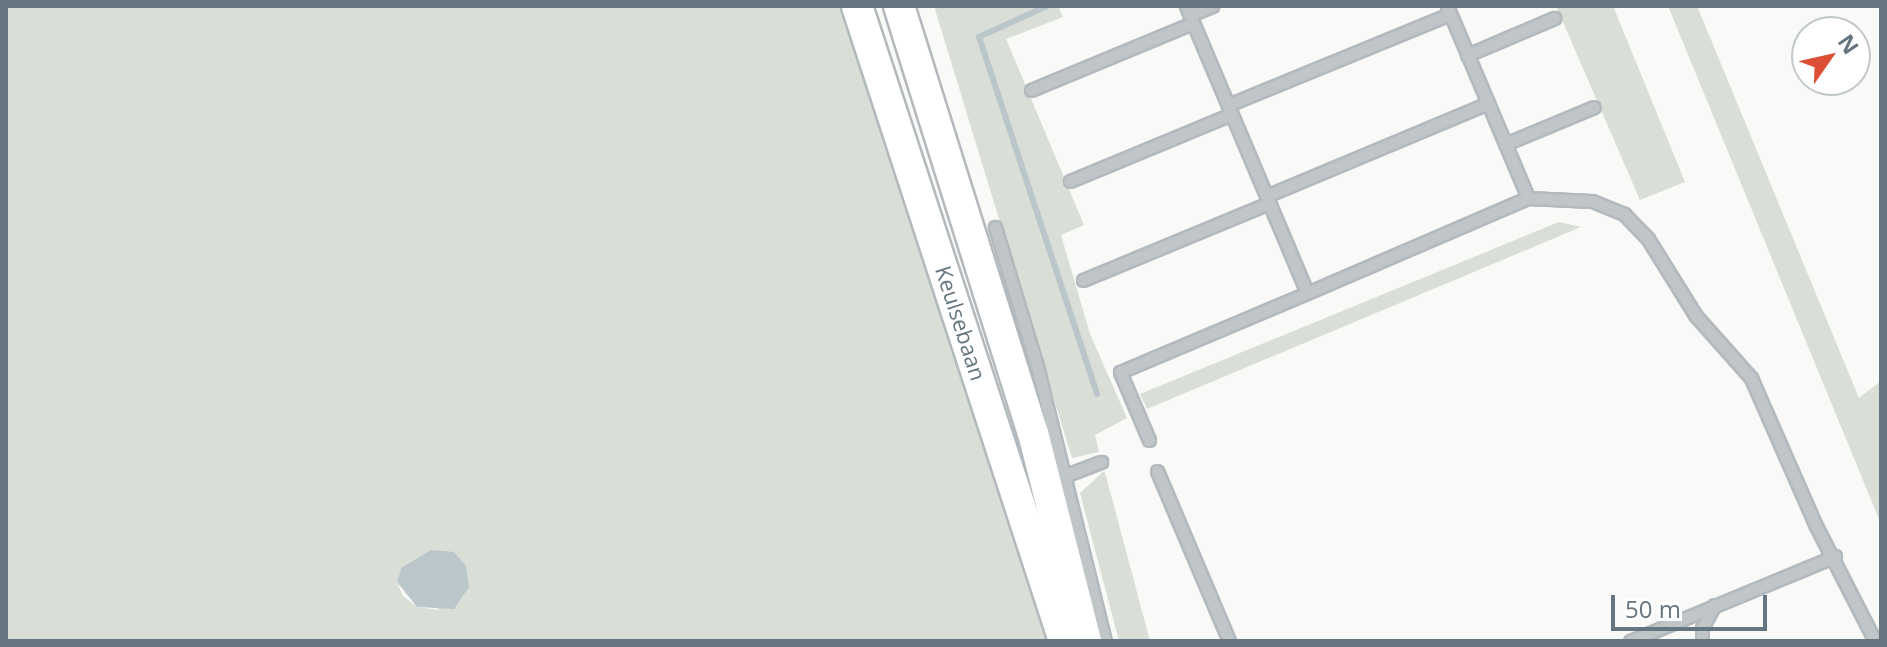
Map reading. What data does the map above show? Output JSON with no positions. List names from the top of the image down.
{
  "streets": {
    "main road": ["Keulsebaan"]
  },
  "scale_bar": "50 m",
  "north": "top right"
}
